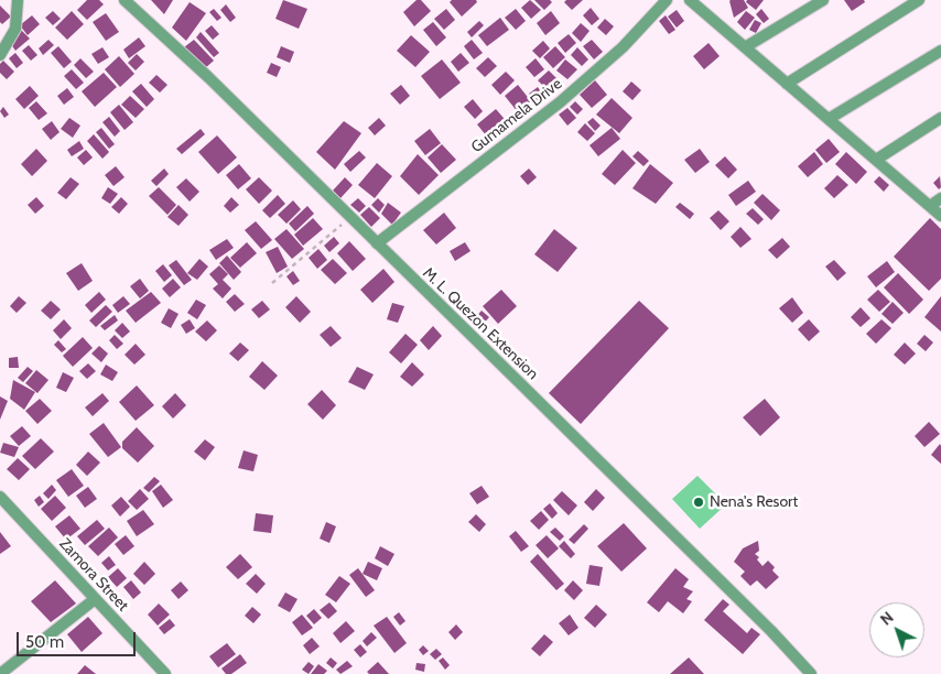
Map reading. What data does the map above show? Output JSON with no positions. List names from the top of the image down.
{
  "streets": {
    "street": ["Gumamela Drive", "M. L. Quezon Extension", "Zamora Street"]
  },
  "crossings": [
    ["Gumamela Drive", "M. L. Quezon Extension"]
  ],
  "places": ["Nena's Resort"],
  "scale_bar": "50 m",
  "north": "top left"
}
